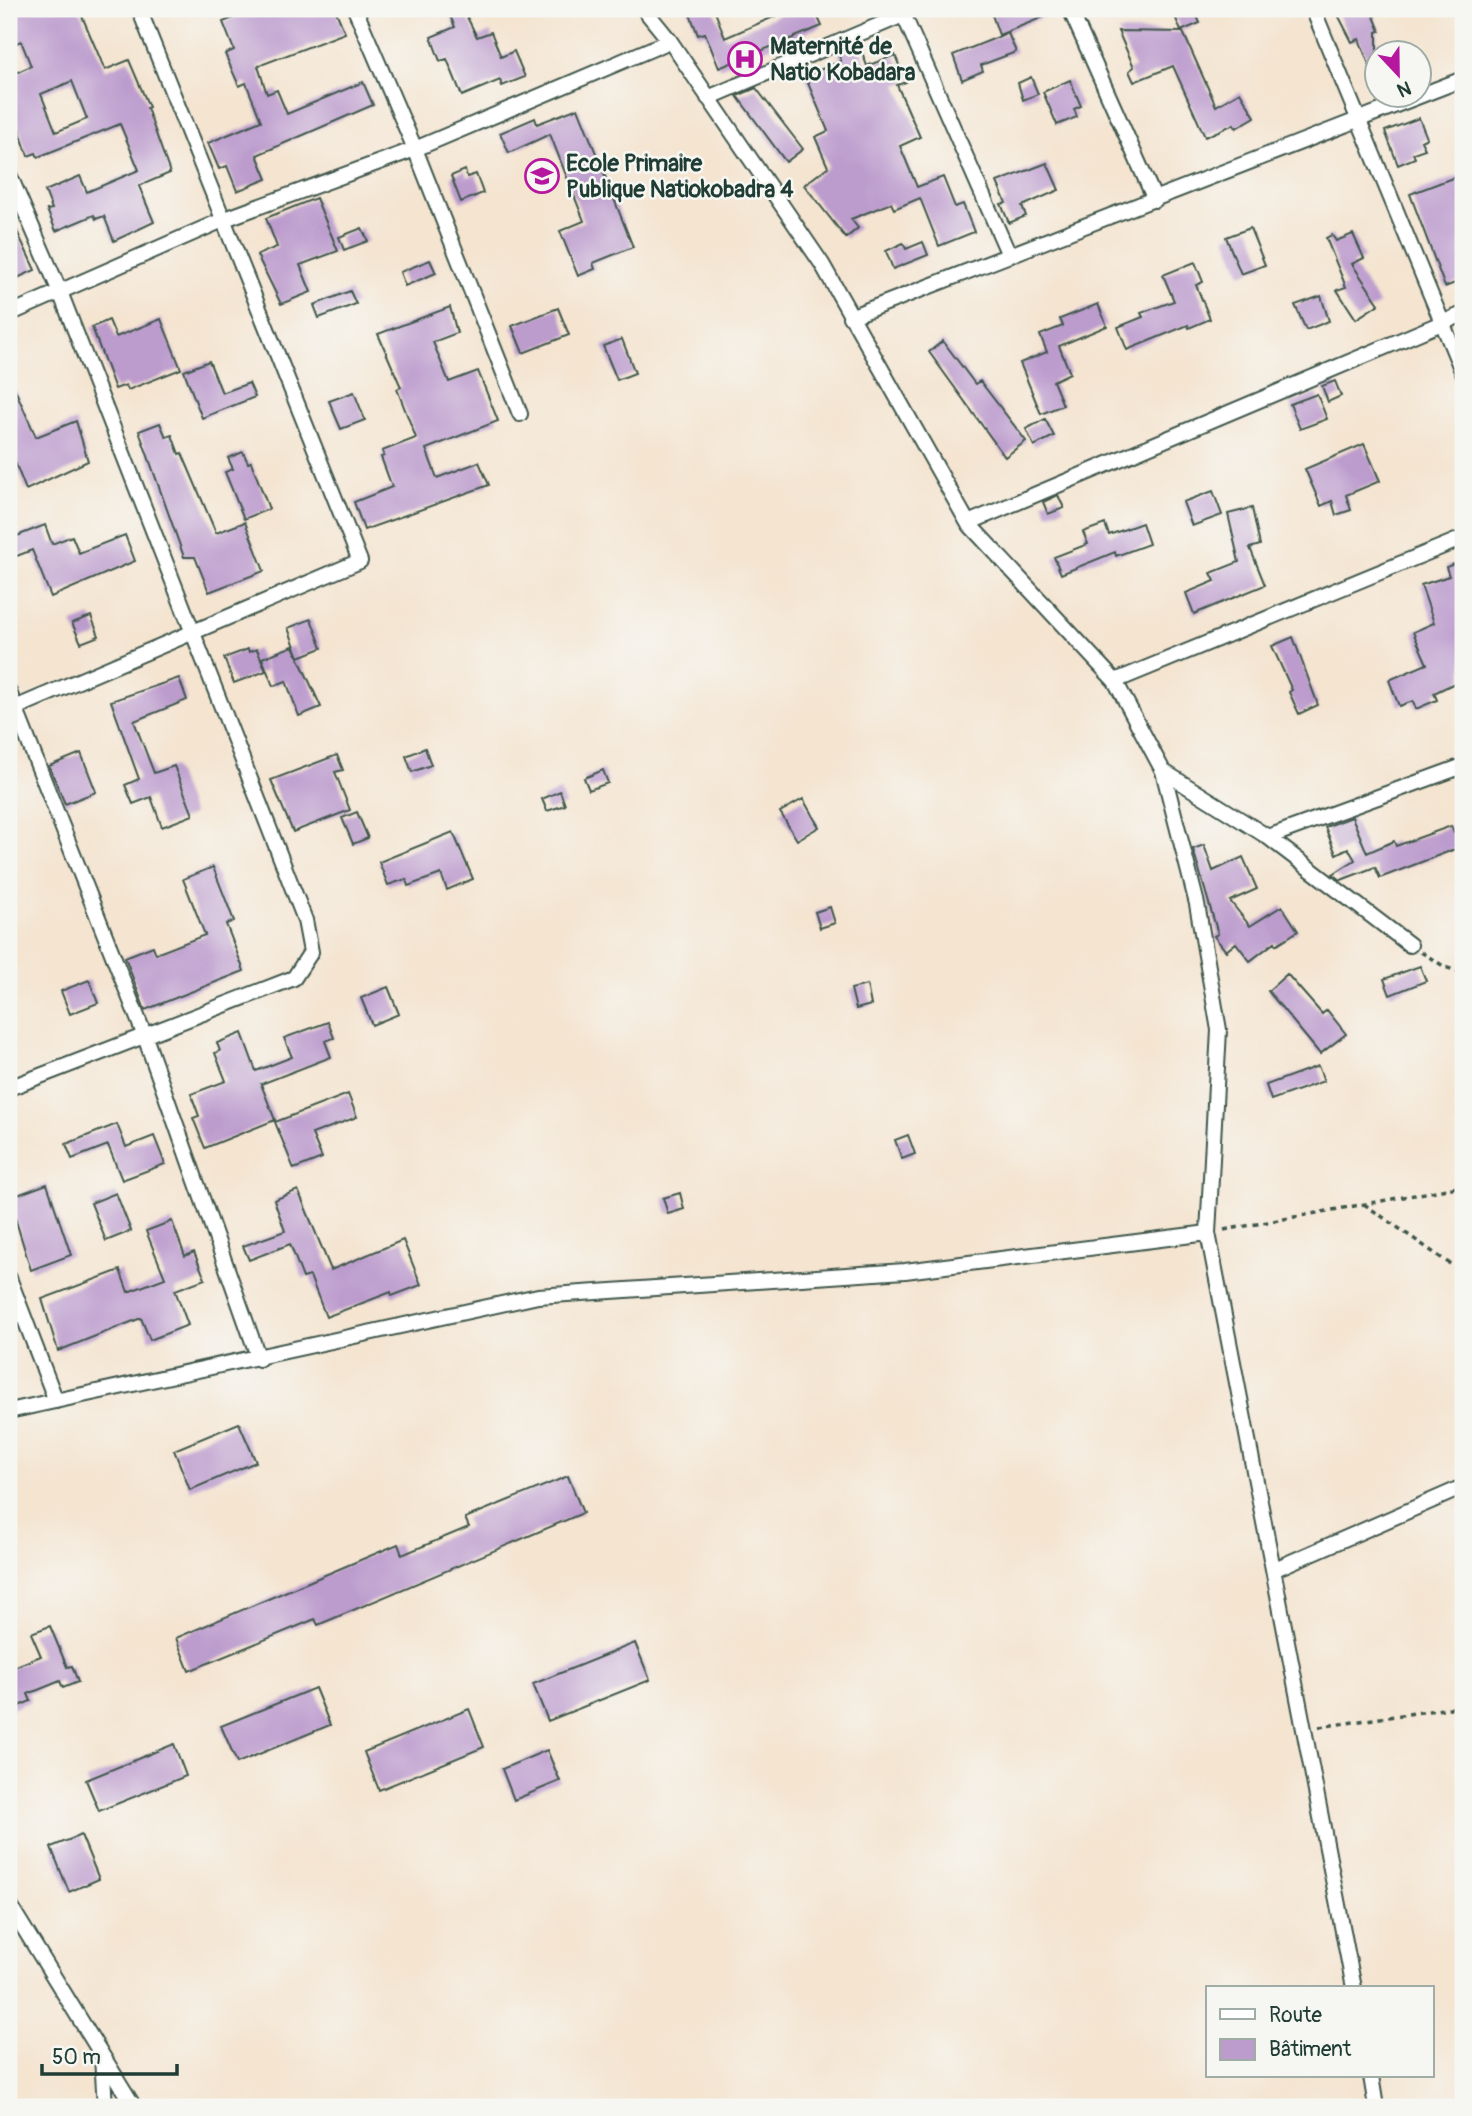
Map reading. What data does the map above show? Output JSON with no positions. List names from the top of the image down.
{
  "places": {
    "hospital": ["Maternité de Natio Kobadara"],
    "school or university": ["Ecole Primaire Publique Natiokobadra 4"]
  },
  "legend": ["Route", "Bâtiment"],
  "scale_bar": "50 m",
  "north": "bottom"
}
